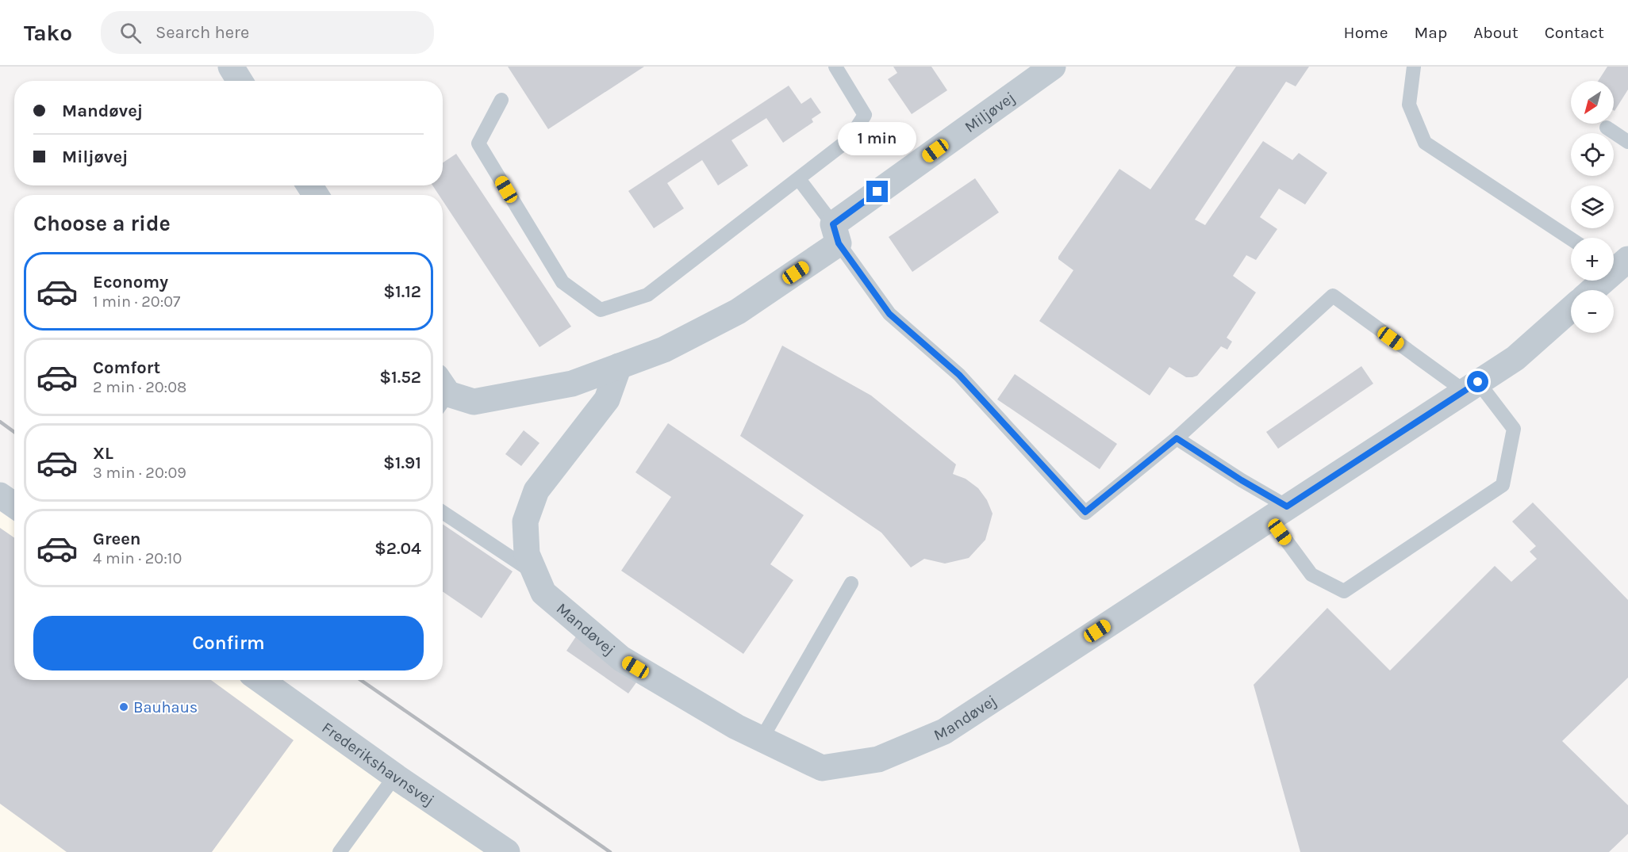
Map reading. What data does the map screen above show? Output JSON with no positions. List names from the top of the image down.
{
  "streets": {
    "street": ["Miljøvej", "Mandøvej", "Frederikshavnsvej"]
  },
  "places": ["Bauhaus"],
  "north": "bottom left",
  "page": {
    "header": "Tako",
    "search": "Search here",
    "nav": [
      "Home",
      "Map",
      "About",
      "Contact"
    ],
    "map_buttons": ["+", "−"],
    "banner": ["Mandøvej", "Miljøvej"],
    "bubble": "1 min",
    "heading": "Choose a ride",
    "list": [
      {
        "name": "Economy",
        "note": "1 min · 20:07",
        "value": "$1.12"
      },
      {
        "name": "Comfort",
        "note": "2 min · 20:08",
        "value": "$1.52"
      },
      {
        "name": "XL",
        "note": "3 min · 20:09",
        "value": "$1.91"
      },
      {
        "name": "Green",
        "note": "4 min · 20:10",
        "value": "$2.04"
      }
    ],
    "buttons": "Confirm"
  }
}
